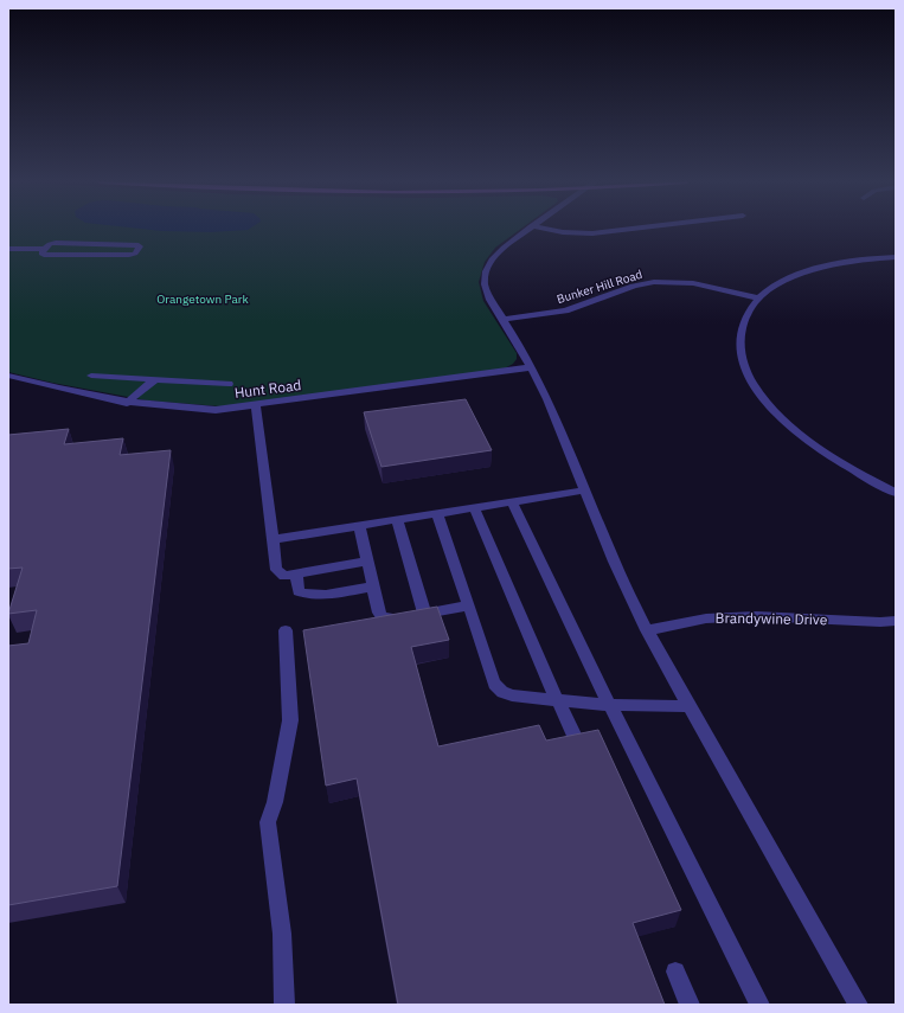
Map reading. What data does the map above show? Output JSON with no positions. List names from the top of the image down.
{
  "streets": {
    "street": ["Bunker Hill Road", "Hunt Road", "Brandywine Drive"]
  },
  "parks": ["Orangetown Park"]
}
